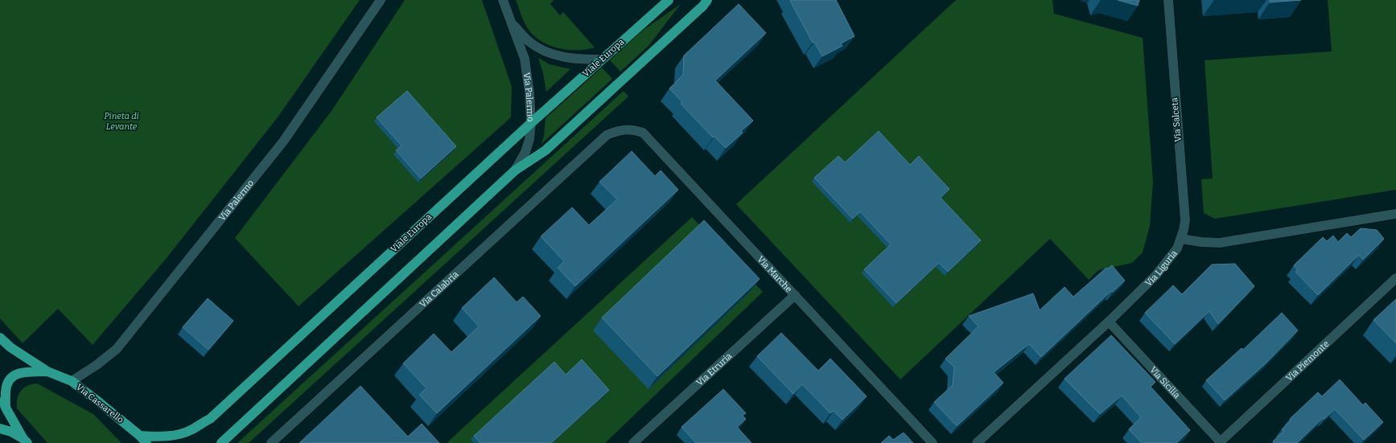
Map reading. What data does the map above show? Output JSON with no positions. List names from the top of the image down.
{
  "streets": {
    "main road": ["Viale Europa", "Via Cassarello"],
    "street": [
      "Via Palermo",
      "Via Salceta",
      "Via Liguria",
      "Via Marche",
      "Via Calabria",
      "Via Piemonte",
      "Via Etruria",
      "Via Sicilia"
    ]
  },
  "crossings": [
    ["Viale Europa", "Via Palermo"],
    ["Viale Europa", "Via Cassarello"],
    ["Via Palermo", "Via Cassarello"],
    ["Via Salceta", "Via Liguria"],
    ["Via Liguria", "Via Sicilia"],
    ["Via Marche", "Via Calabria"],
    ["Via Marche", "Via Etruria"],
    ["Via Piemonte", "Via Sicilia"]
  ],
  "parks": ["Pineta di Levante"]
}
